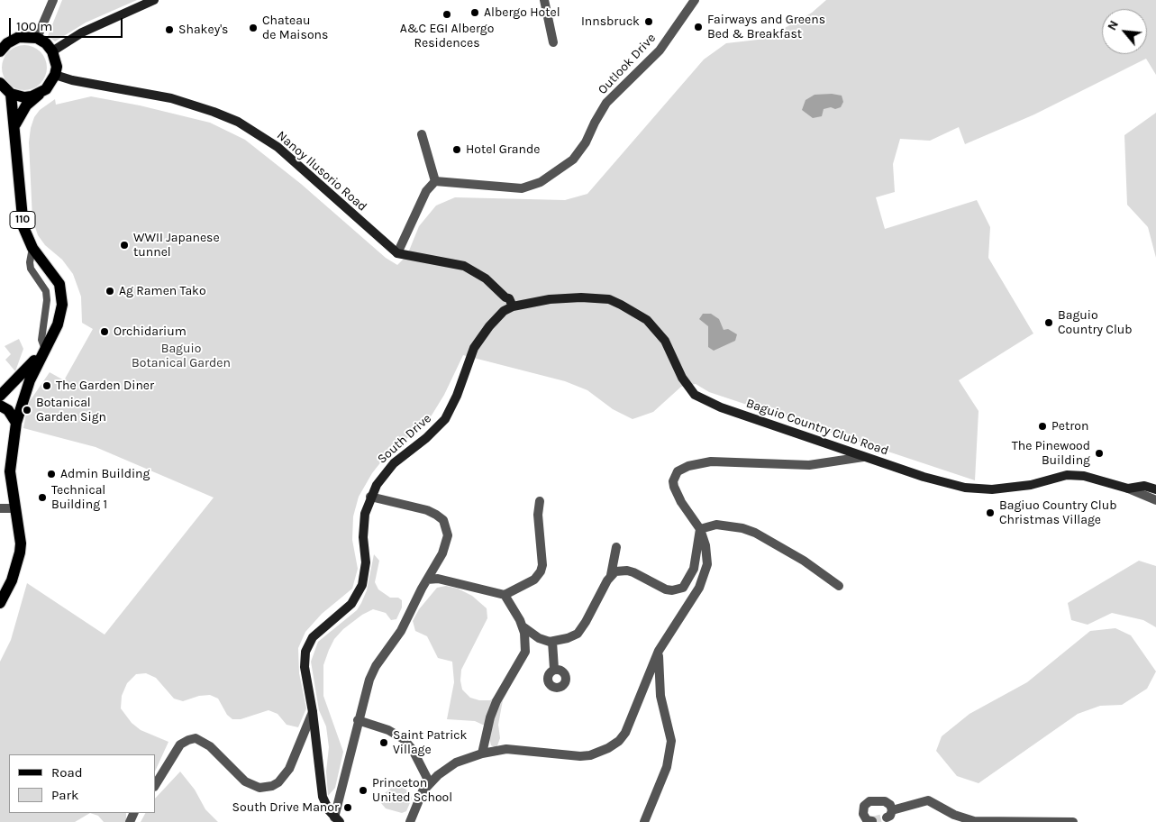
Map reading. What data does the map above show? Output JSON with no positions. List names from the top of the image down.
{
  "streets": {
    "main road": [
      "Nanoy Ilusorio Road",
      "110",
      "Baguio Country Club Road",
      "South Drive"
    ],
    "street": ["Outlook Drive"]
  },
  "crossings": [
    ["Baguio Country Club Road", "South Drive"]
  ],
  "parks": ["Baguio Botanical Garden"],
  "places": [
    "Albergo Hotel",
    "A&C EGI Albergo Residences",
    "Innsbruck",
    "Fairways and Greens Bed & Breakfast",
    "Chateau de Maisons",
    "Shakey's",
    "Hotel Grande",
    "WWII Japanese tunnel",
    "Ag Ramen Tako",
    "Baguio Country Club",
    "Orchidarium",
    "The Garden Diner",
    "Botanical Garden Sign",
    "Petron",
    "The Pinewood Building",
    "Admin Building",
    "Technical Building 1",
    "Bagiuo Country Club Christmas Village",
    "Saint Patrick Village",
    "Princeton United School",
    "South Drive Manor"
  ],
  "legend": ["Road", "Park"],
  "scale_bar": "100 m",
  "north": "top left"
}
